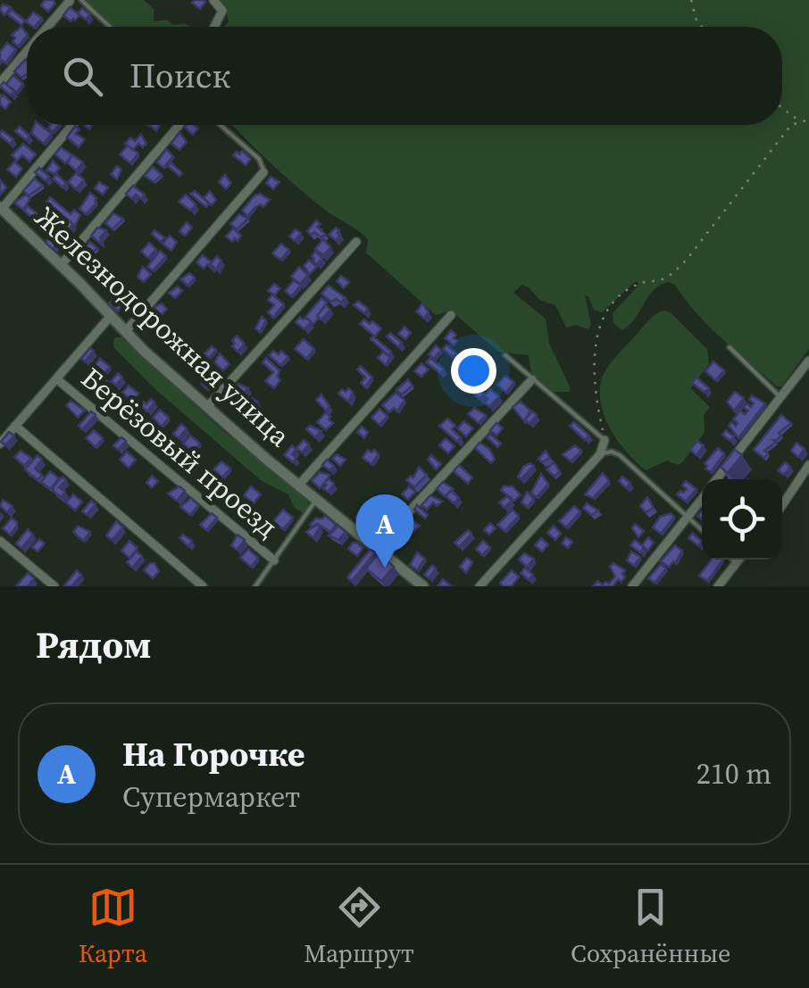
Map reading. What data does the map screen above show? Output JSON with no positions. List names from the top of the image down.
{
  "streets": {
    "street": ["Железнодорожная улица", "Берёзовый проезд"]
  },
  "page": {
    "search": "Поиск",
    "pins": "A",
    "heading": "Рядом",
    "list": [
      {
        "mark": "A",
        "name": "На Горочке",
        "note": "Супермаркет",
        "value": "210 m"
      }
    ],
    "nav": ["Карта", "Маршрут", "Сохранённые"]
  }
}
